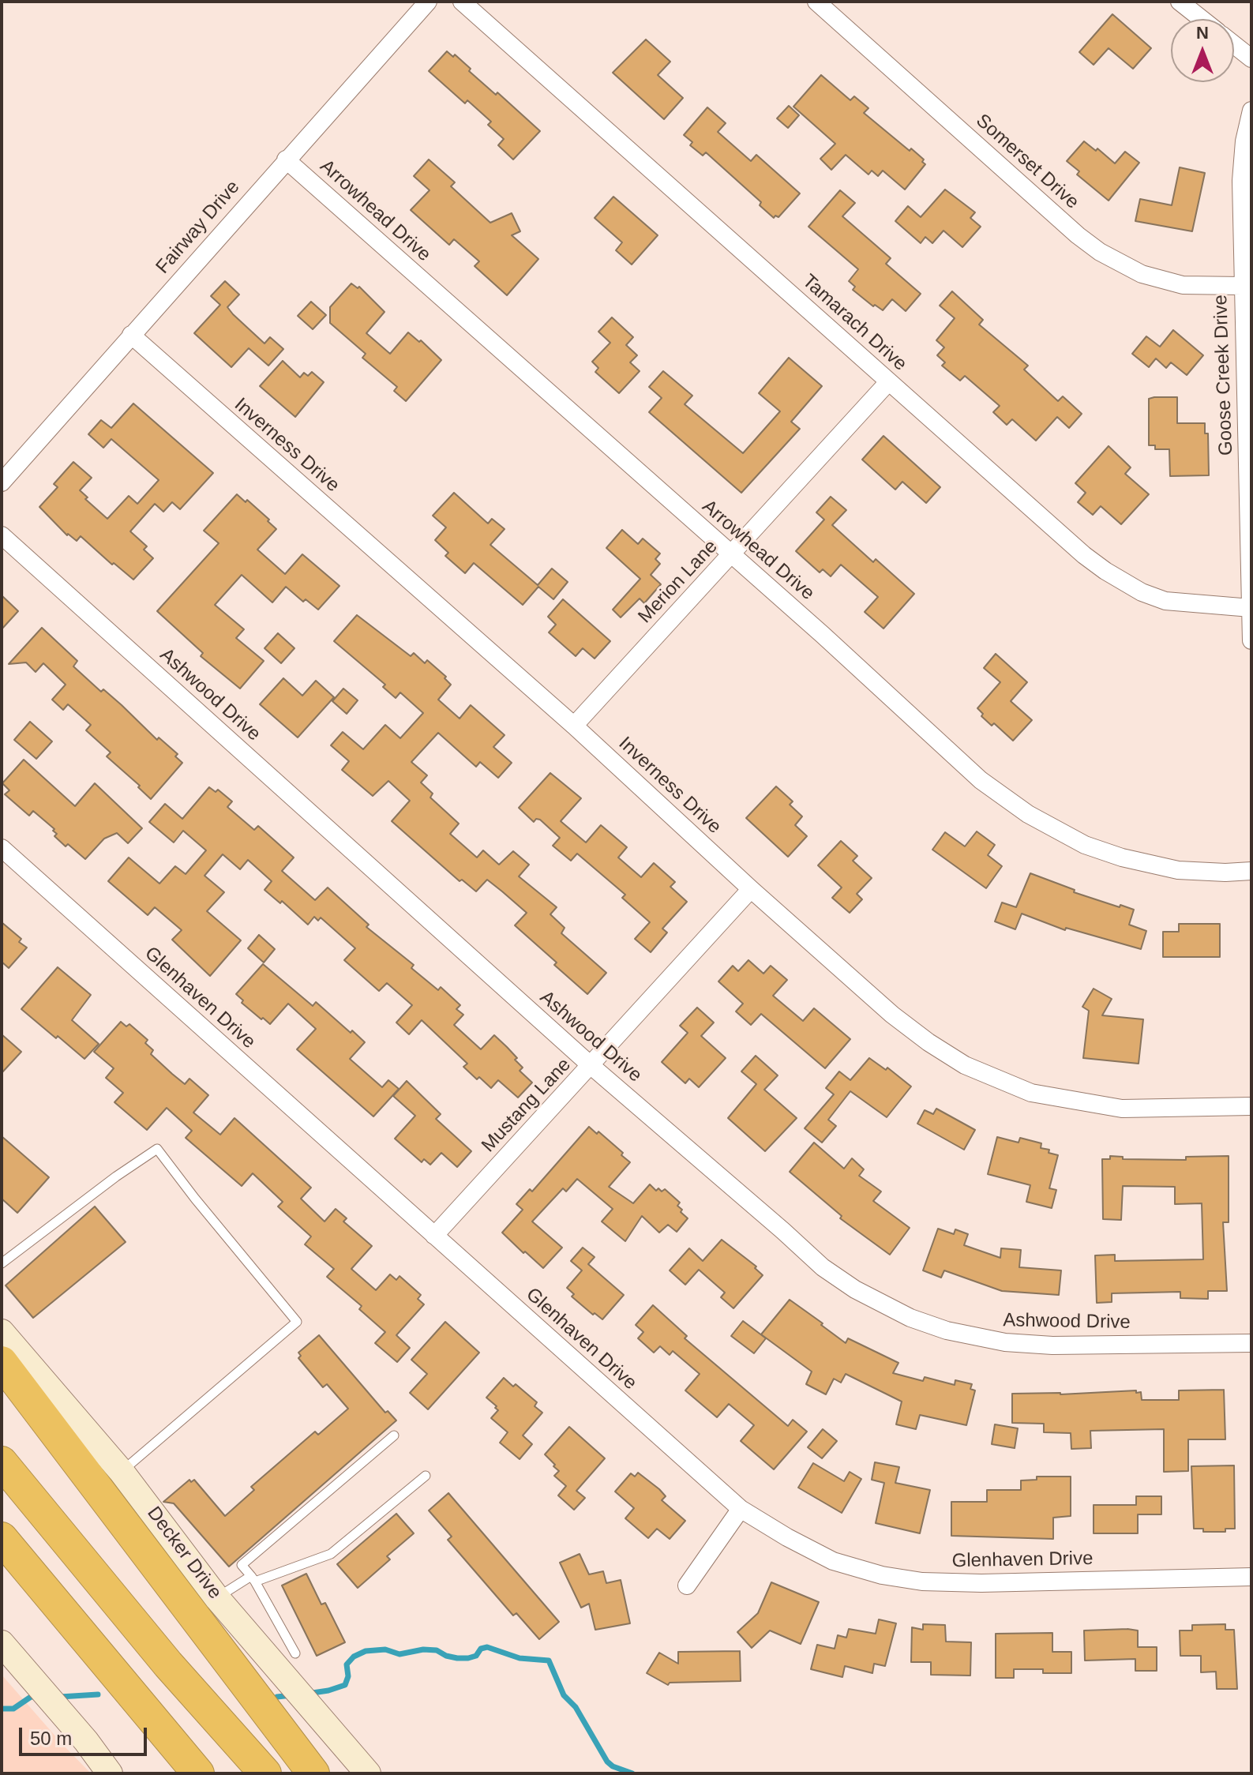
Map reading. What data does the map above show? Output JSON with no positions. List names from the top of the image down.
{
  "streets": {
    "main road": ["Decker Drive"],
    "street": [
      "Somerset Drive",
      "Arrowhead Drive",
      "Fairway Drive",
      "Tamarach Drive",
      "Goose Creek Drive",
      "Inverness Drive",
      "Merion Lane",
      "Ashwood Drive",
      "Glenhaven Drive",
      "Mustang Lane"
    ]
  },
  "crossings": [
    ["Somerset Drive", "Goose Creek Drive"],
    ["Arrowhead Drive", "Fairway Drive"],
    ["Arrowhead Drive", "Merion Lane"],
    ["Fairway Drive", "Inverness Drive"],
    ["Tamarach Drive", "Goose Creek Drive"],
    ["Tamarach Drive", "Merion Lane"],
    ["Inverness Drive", "Merion Lane"],
    ["Inverness Drive", "Mustang Lane"],
    ["Ashwood Drive", "Mustang Lane"],
    ["Glenhaven Drive", "Mustang Lane"]
  ],
  "scale_bar": "50 m",
  "north": "top"
}
